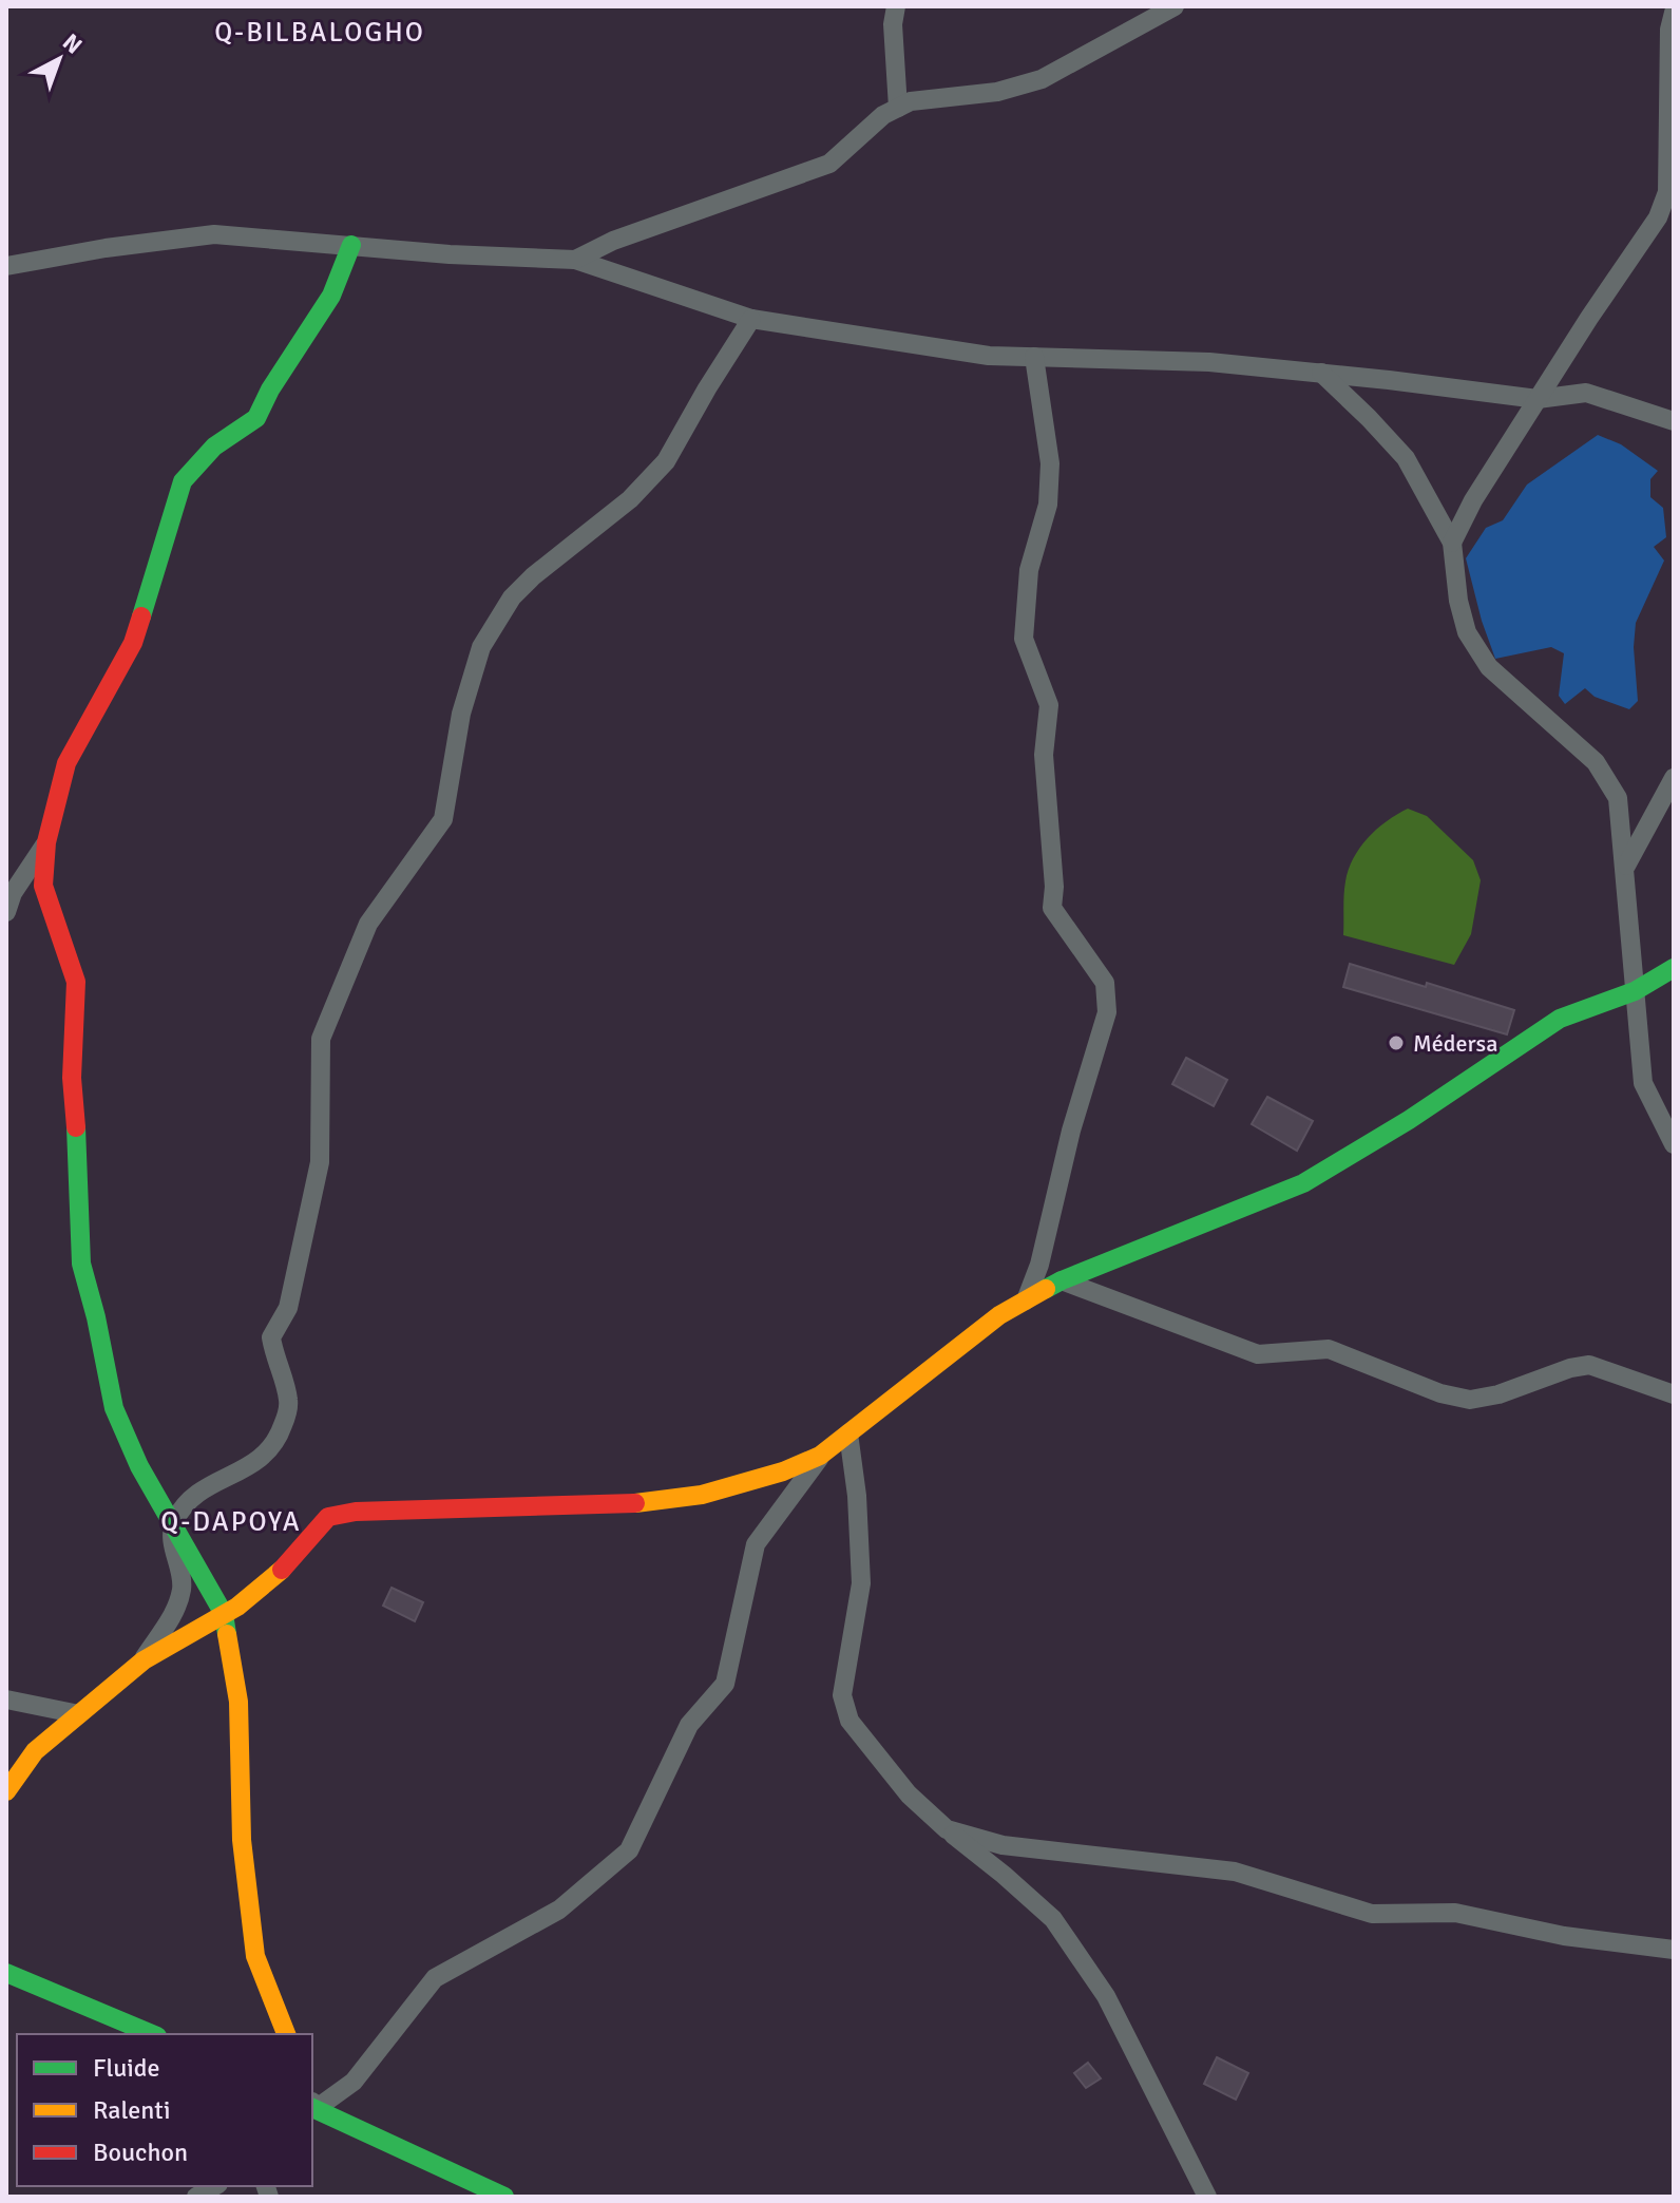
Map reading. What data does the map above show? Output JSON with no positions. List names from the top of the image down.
{
  "districts": ["Q-BILBALOGHO", "Q-DAPOYA"],
  "places": ["Médersa"],
  "legend": ["Fluide", "Ralenti", "Bouchon"],
  "north": "top right"
}
